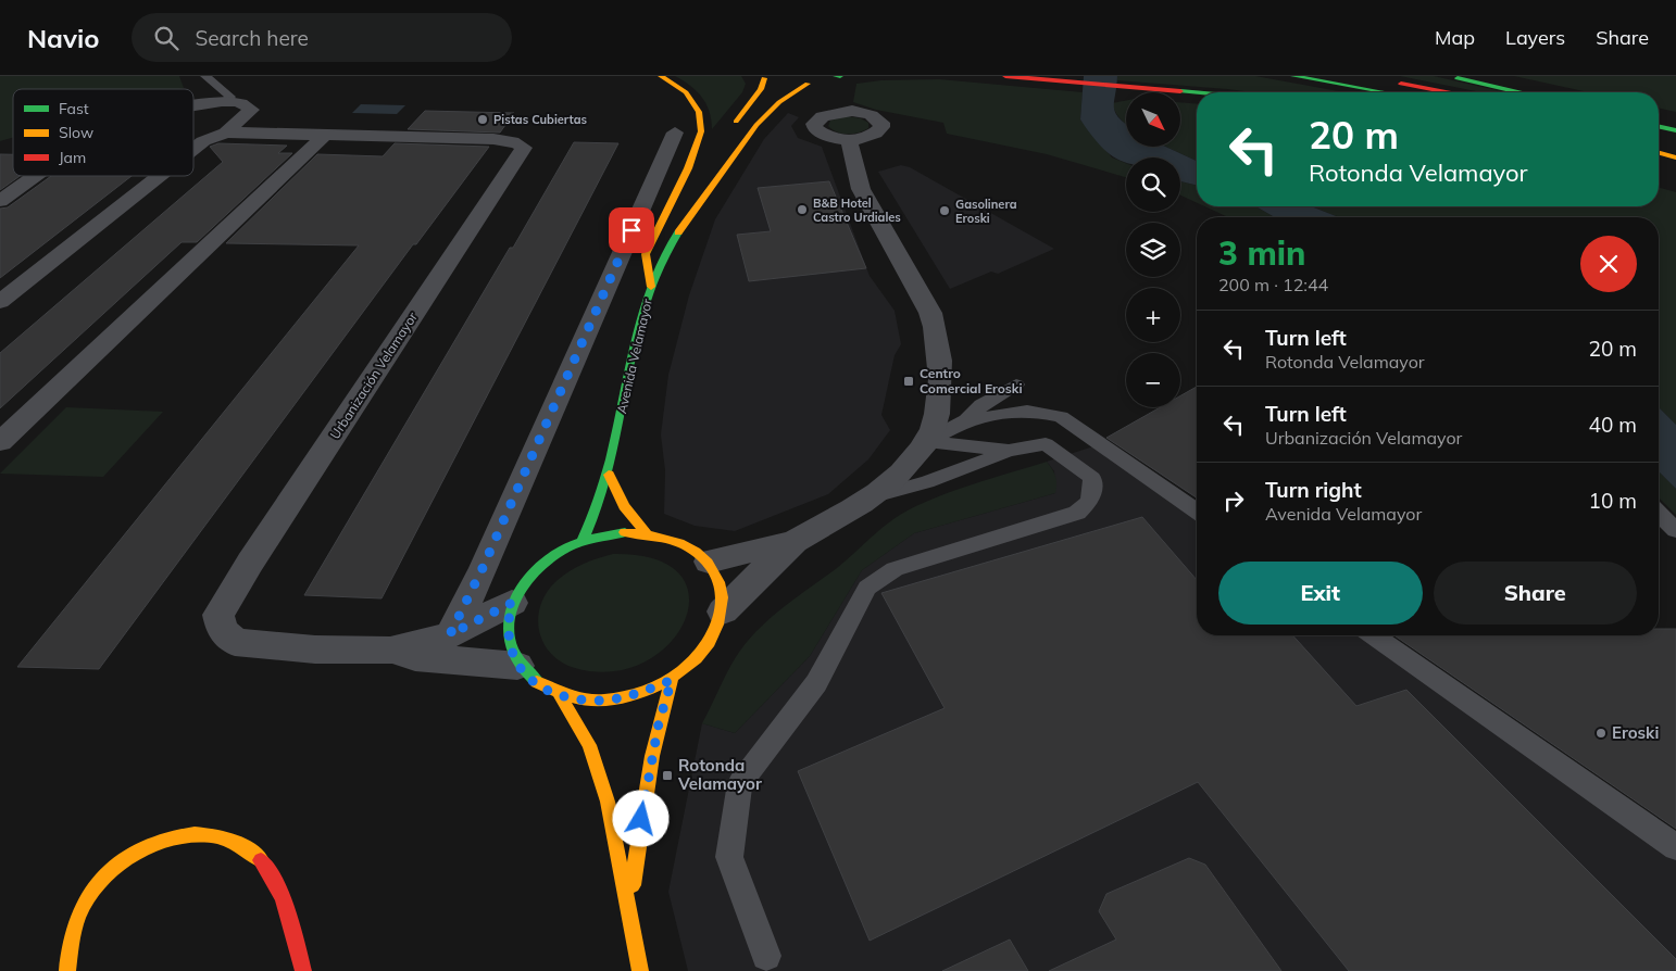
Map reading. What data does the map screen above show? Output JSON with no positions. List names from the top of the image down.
{
  "streets": {
    "main road": ["Avenida Velamayor"],
    "street": ["Urbanización Velamayor"]
  },
  "crossings": [
    ["Avenida Velamayor", "Urbanización Velamayor"]
  ],
  "places": {
    "other": [
      "Pistas Cubiertas",
      "B&B Hotel Castro Urdiales",
      "Gasolinera Eroski",
      "Eroski"
    ],
    "transit": ["Centro Comercial Eroski", "Rotonda Velamayor"]
  },
  "legend": ["Fast", "Slow", "Jam"],
  "north": "bottom right",
  "page": {
    "header": "Navio",
    "search": "Search here",
    "nav": ["Map", "Layers", "Share"],
    "map_buttons": ["+", "−"],
    "turn": ["20 m", "Rotonda Velamayor"],
    "heading": ["3 min", "200 m · 12:44"],
    "list": [
      {
        "name": "Turn left",
        "note": "Rotonda Velamayor",
        "value": "20 m"
      },
      {
        "name": "Turn left",
        "note": "Urbanización Velamayor",
        "value": "40 m"
      },
      {
        "name": "Turn right",
        "note": "Avenida Velamayor",
        "value": "10 m"
      }
    ],
    "buttons": ["Exit", "Share"]
  }
}
